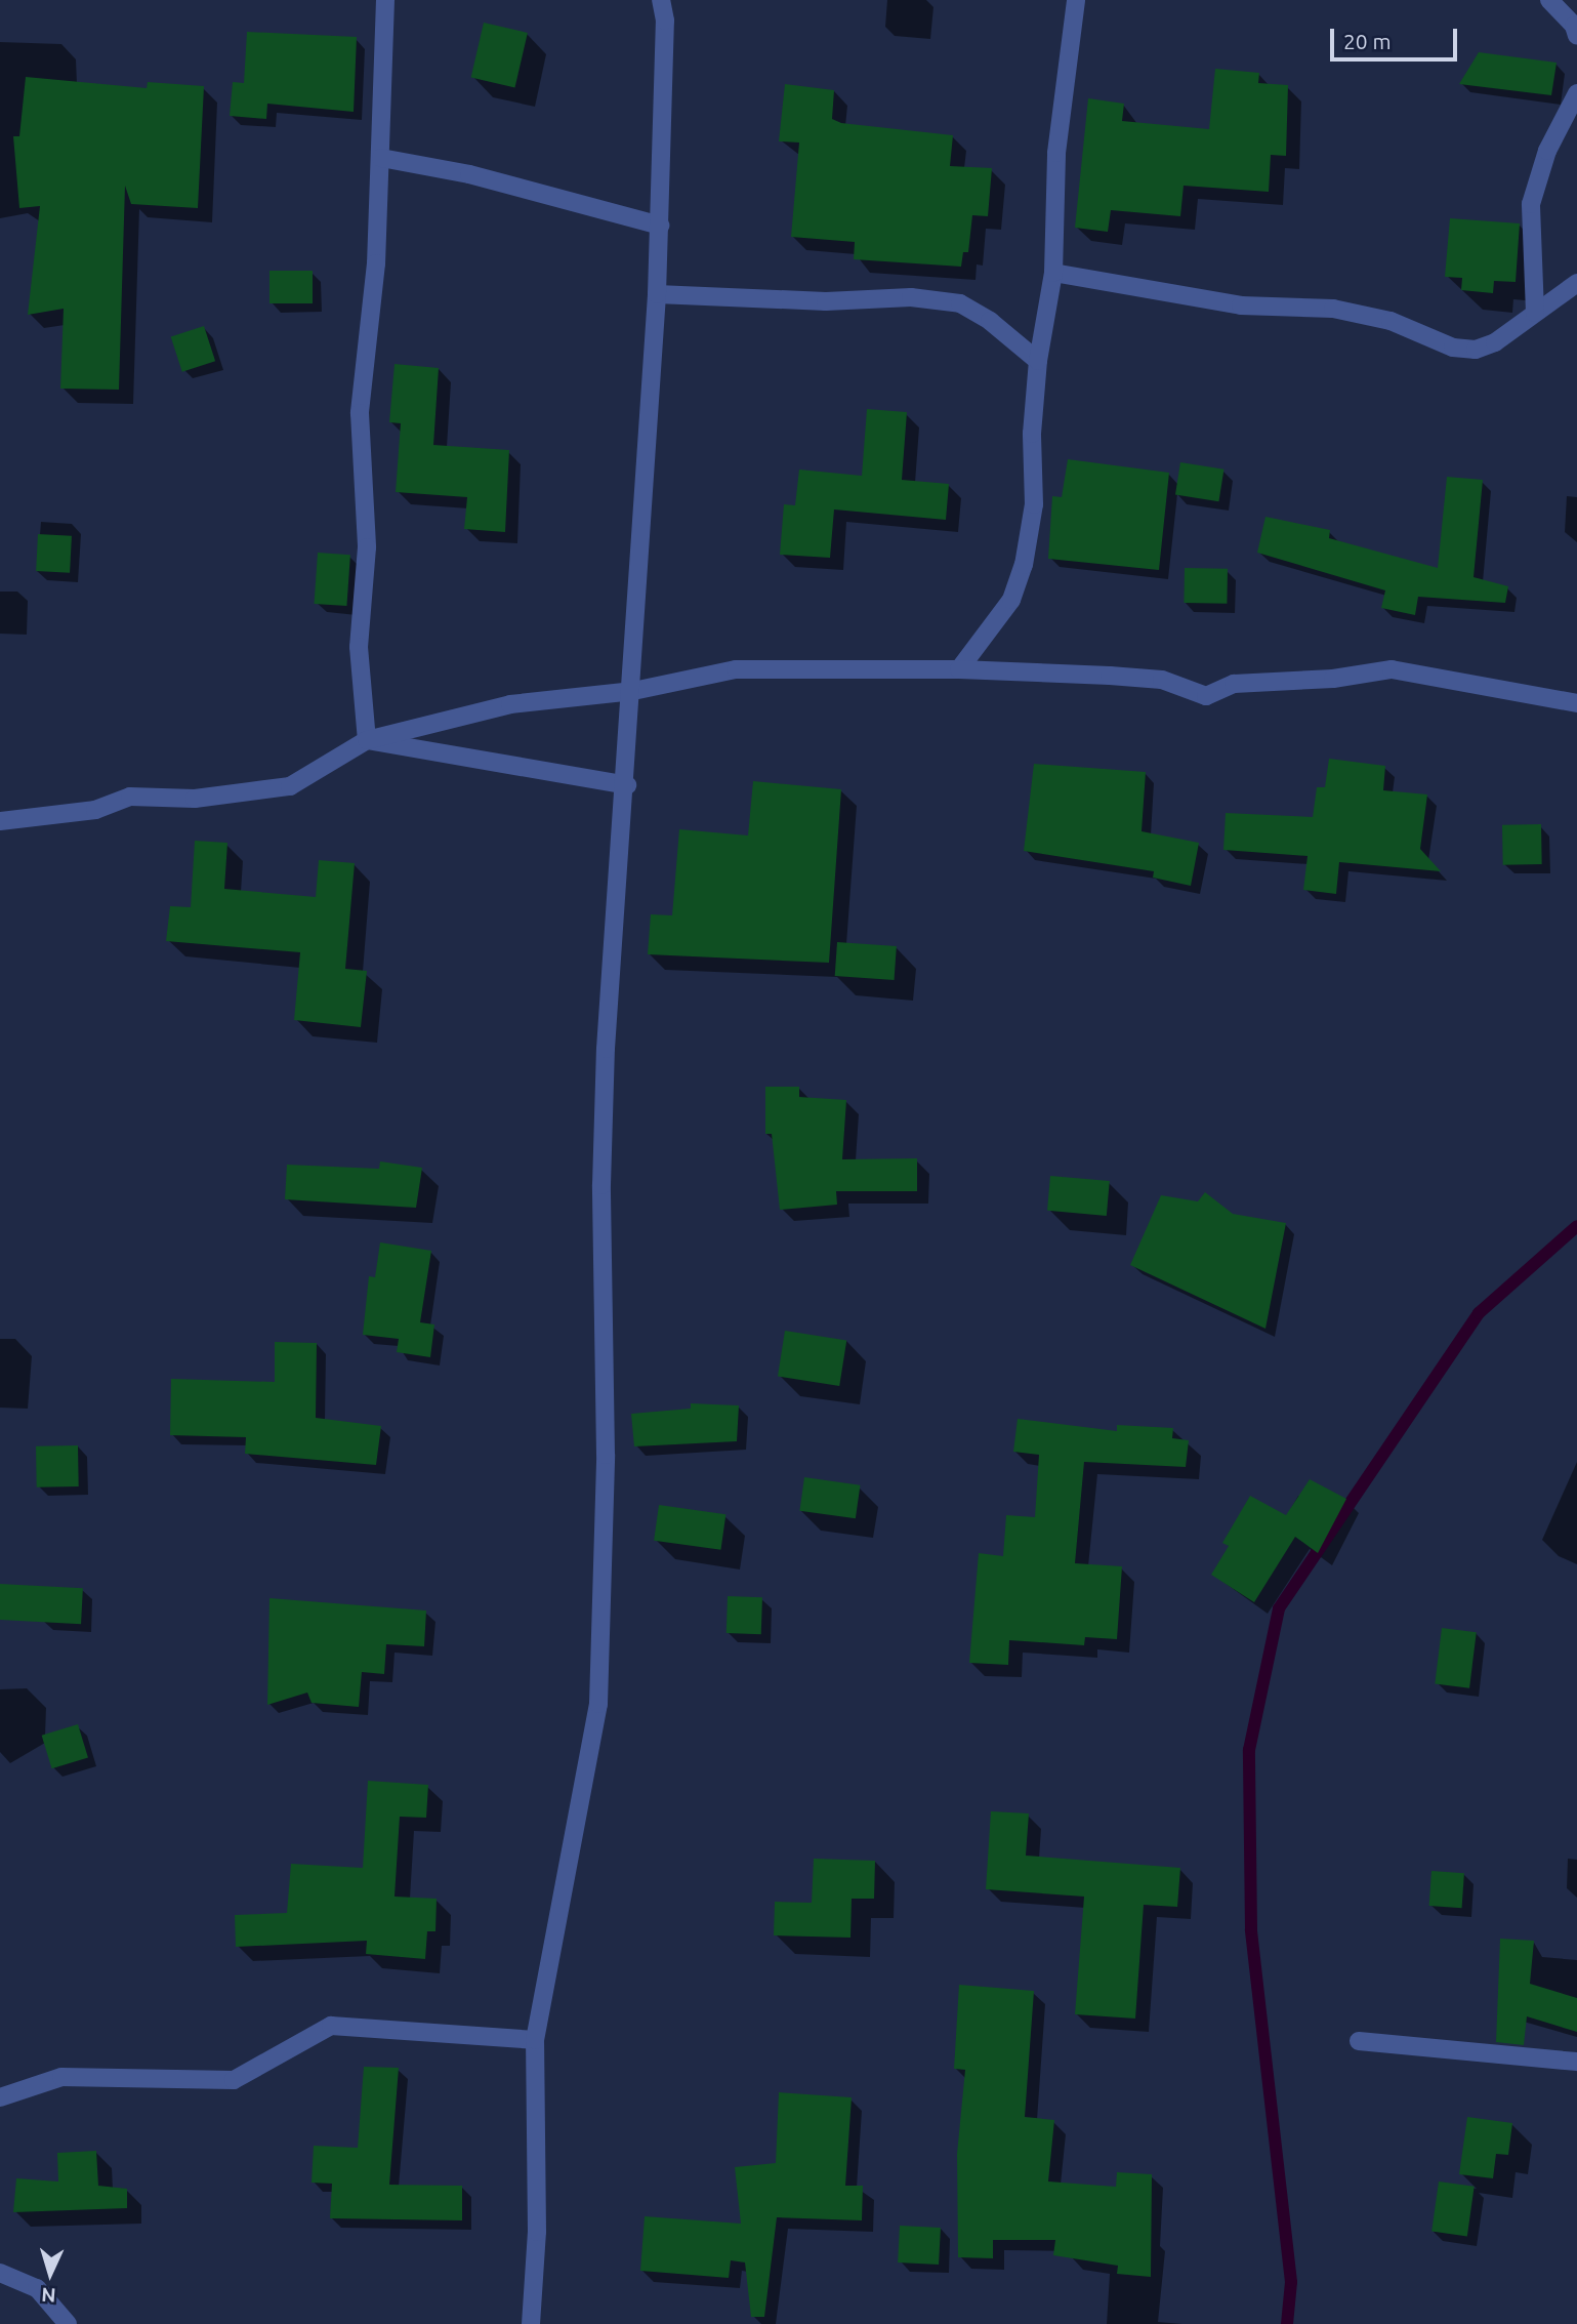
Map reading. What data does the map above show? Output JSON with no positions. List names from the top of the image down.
{
  "scale_bar": "20 m",
  "north": "bottom"
}
